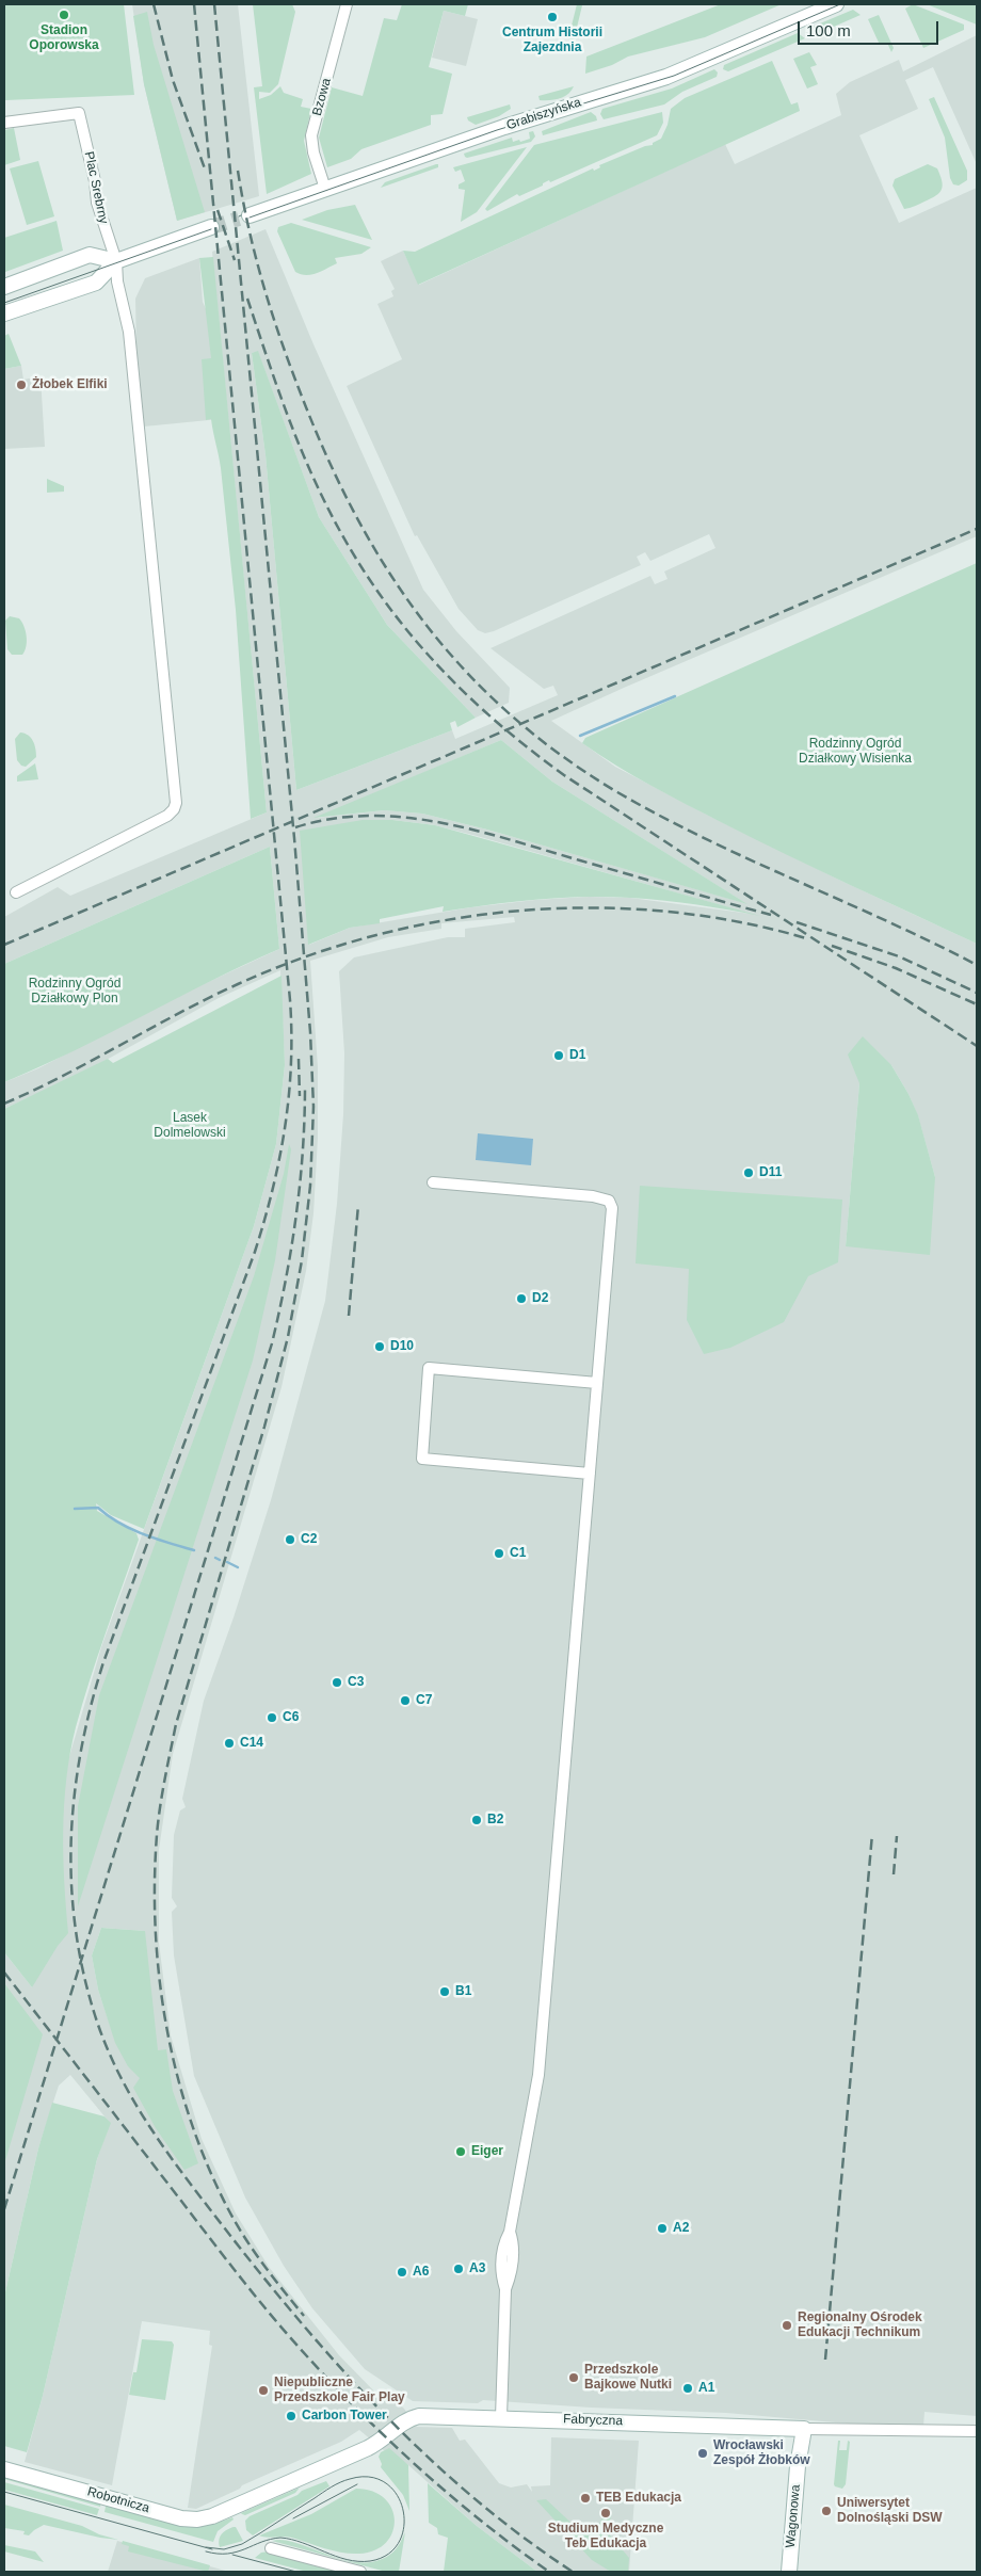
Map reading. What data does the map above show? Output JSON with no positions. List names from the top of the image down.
{
  "streets": {
    "street": [
      "Bzowa",
      "Grabiszyńska",
      "Plac Srebrny",
      "Fabryczna",
      "Robotnicza",
      "Wagonowa"
    ]
  },
  "crossings": [
    ["Bzowa", "Grabiszyńska"],
    ["Fabryczna", "Robotnicza"],
    ["Fabryczna", "Wagonowa"]
  ],
  "parks": ["Rodzinny Ogród Działkowy Wisienka", "Rodzinny Ogród Działkowy Plon", "Lasek Dolmelowski"],
  "places": [
    "Stadion Oporowska",
    "Centrum Historii Zajezdnia",
    "Żłobek Elfiki",
    "D1",
    "D11",
    "D2",
    "D10",
    "C2",
    "C1",
    "C3",
    "C7",
    "C6",
    "C14",
    "B2",
    "B1",
    "Eiger",
    "A2",
    "A3",
    "A6",
    "Regionalny Ośrodek Edukacji Technikum",
    "Przedszkole Bajkowe Nutki",
    "A1",
    "Niepubliczne Przedszkole Fair Play",
    "Carbon Tower",
    "Wrocławski Zespół Żłobków",
    "TEB Edukacja",
    "Uniwersytet Dolnośląski DSW",
    "Studium Medyczne Teb Edukacja"
  ],
  "scale_bar": "100 m"
}
